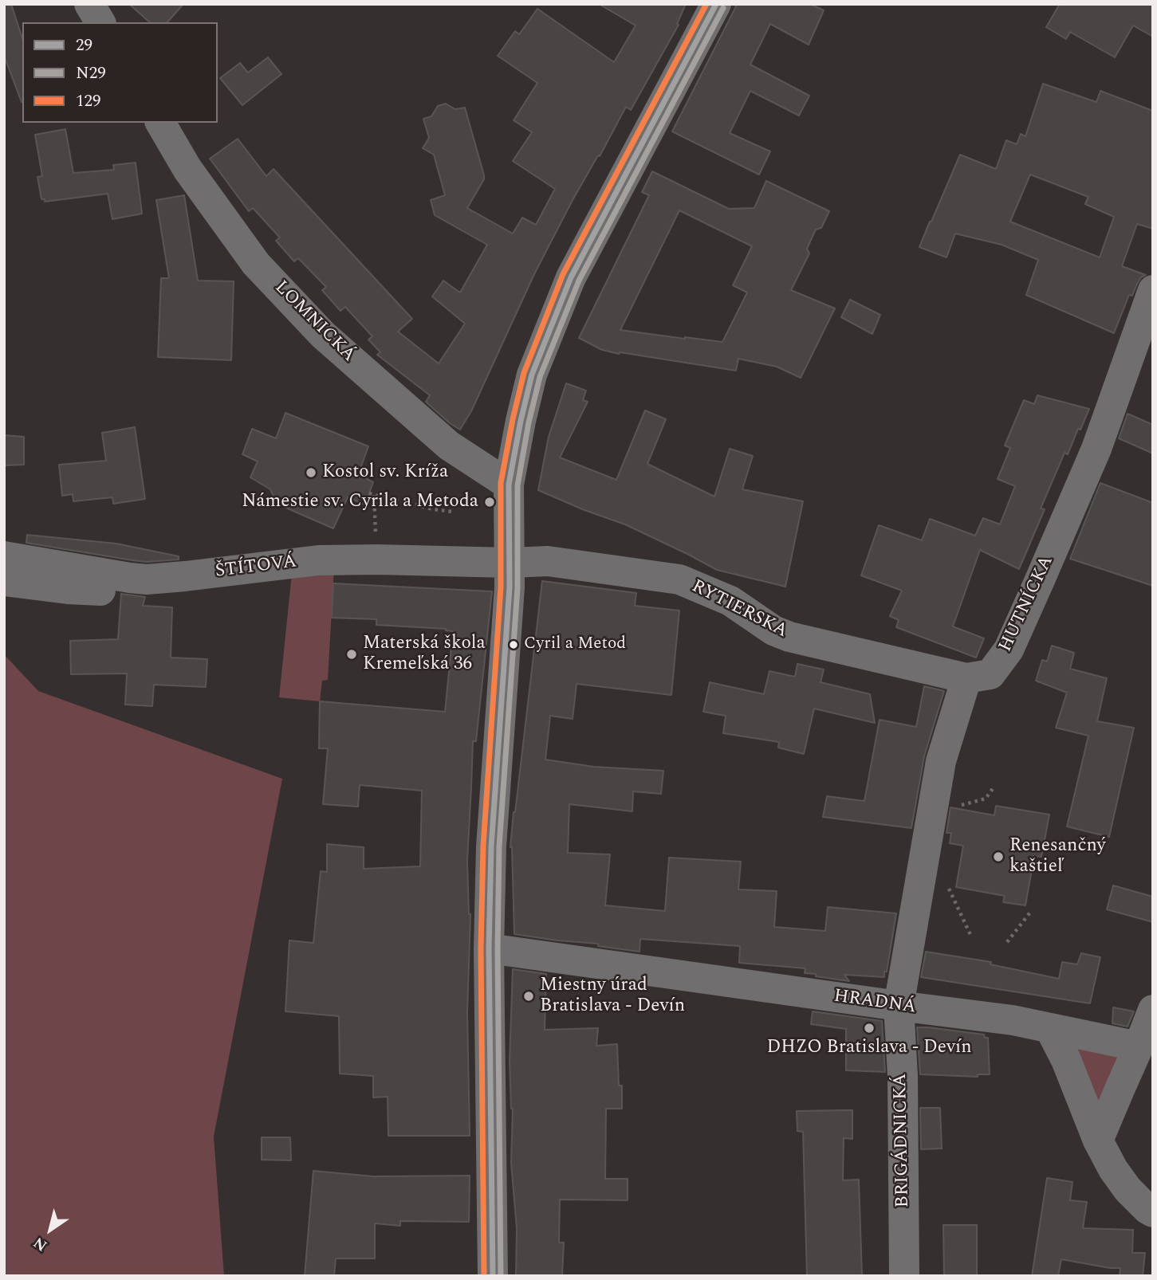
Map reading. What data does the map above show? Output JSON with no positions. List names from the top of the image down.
{
  "streets": {
    "street": [
      "LOMNICKÁ",
      "ŠTÍTOVÁ",
      "HUTNÍCKA",
      "RYTIERSKA",
      "HRADNÁ",
      "BRIGÁDNICKÁ"
    ]
  },
  "crossings": [
    ["ŠTÍTOVÁ", "RYTIERSKA"],
    ["HUTNÍCKA", "RYTIERSKA"],
    ["HRADNÁ", "BRIGÁDNICKÁ"]
  ],
  "places": [
    "Kostol sv. Kríža",
    "Námestie sv. Cyrila a Metoda",
    "Cyril a Metod",
    "Materská škola Kremeľská 36",
    "Renesančný kaštieľ",
    "Miestny úrad Bratislava - Devín",
    "DHZO Bratislava - Devín"
  ],
  "lines": ["transit line 29", "transit line 129", "transit line N29"],
  "legend": ["29", "N29", "129"],
  "north": "bottom left"
}
